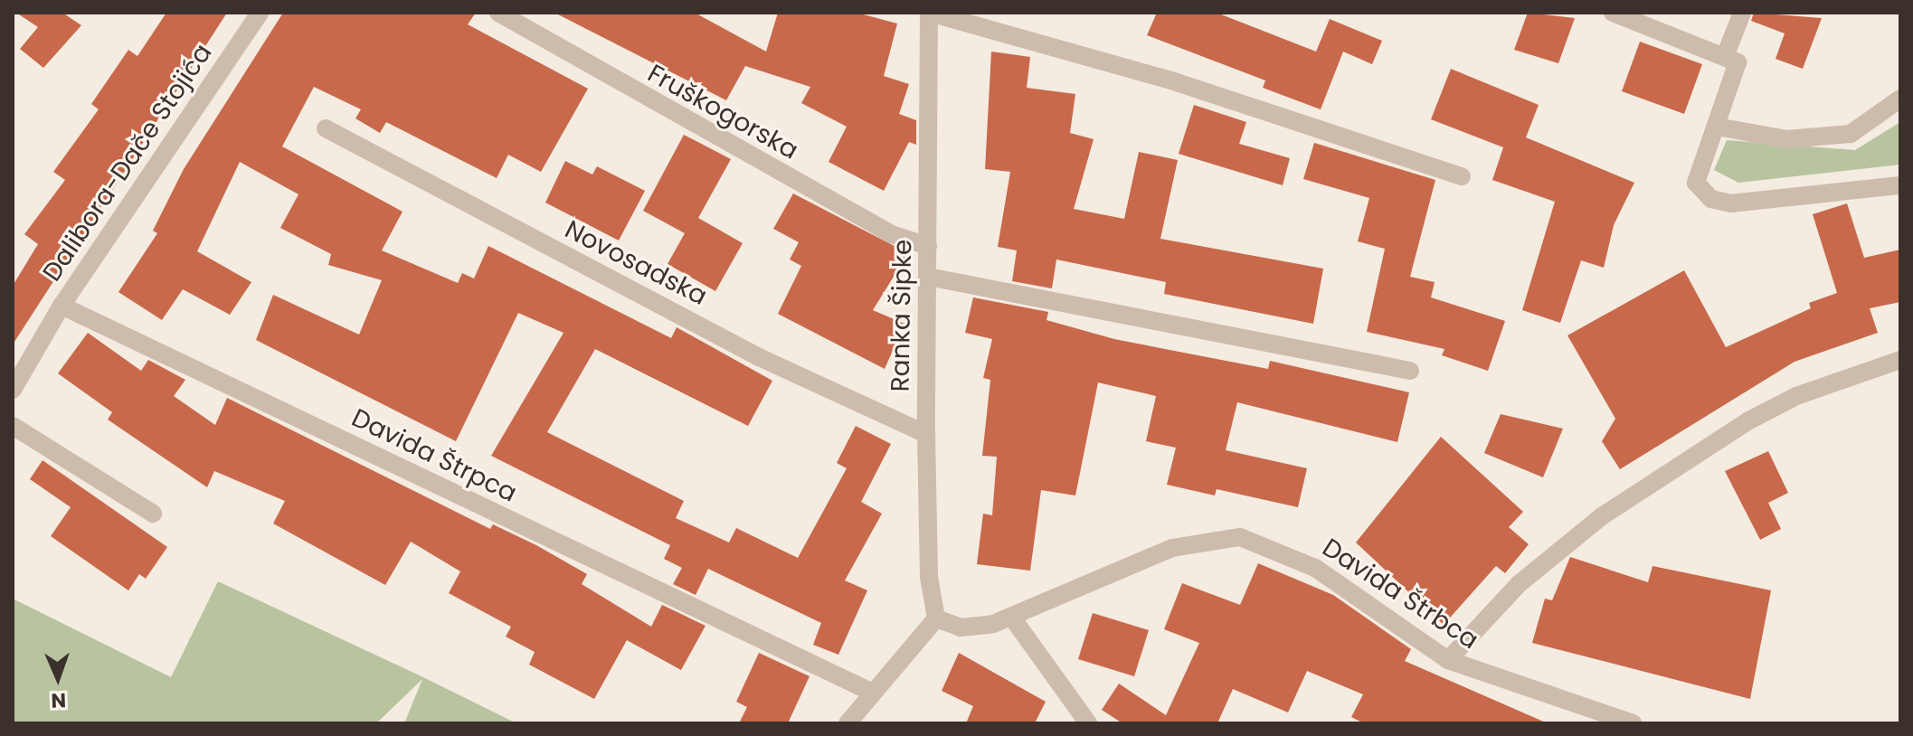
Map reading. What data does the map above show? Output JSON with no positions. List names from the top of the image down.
{
  "streets": {
    "street": [
      "Fruškogorska",
      "Dalibora-Dače Stojića",
      "Novosadska",
      "Ranka Šipke",
      "Davida Štrpca",
      "Davida Štrbca"
    ]
  },
  "crossings": [
    ["Fruškogorska", "Ranka Šipke"],
    ["Dalibora-Dače Stojića", "Davida Štrpca"],
    ["Novosadska", "Ranka Šipke"],
    ["Ranka Šipke", "Davida Štrbca"]
  ],
  "north": "bottom"
}
